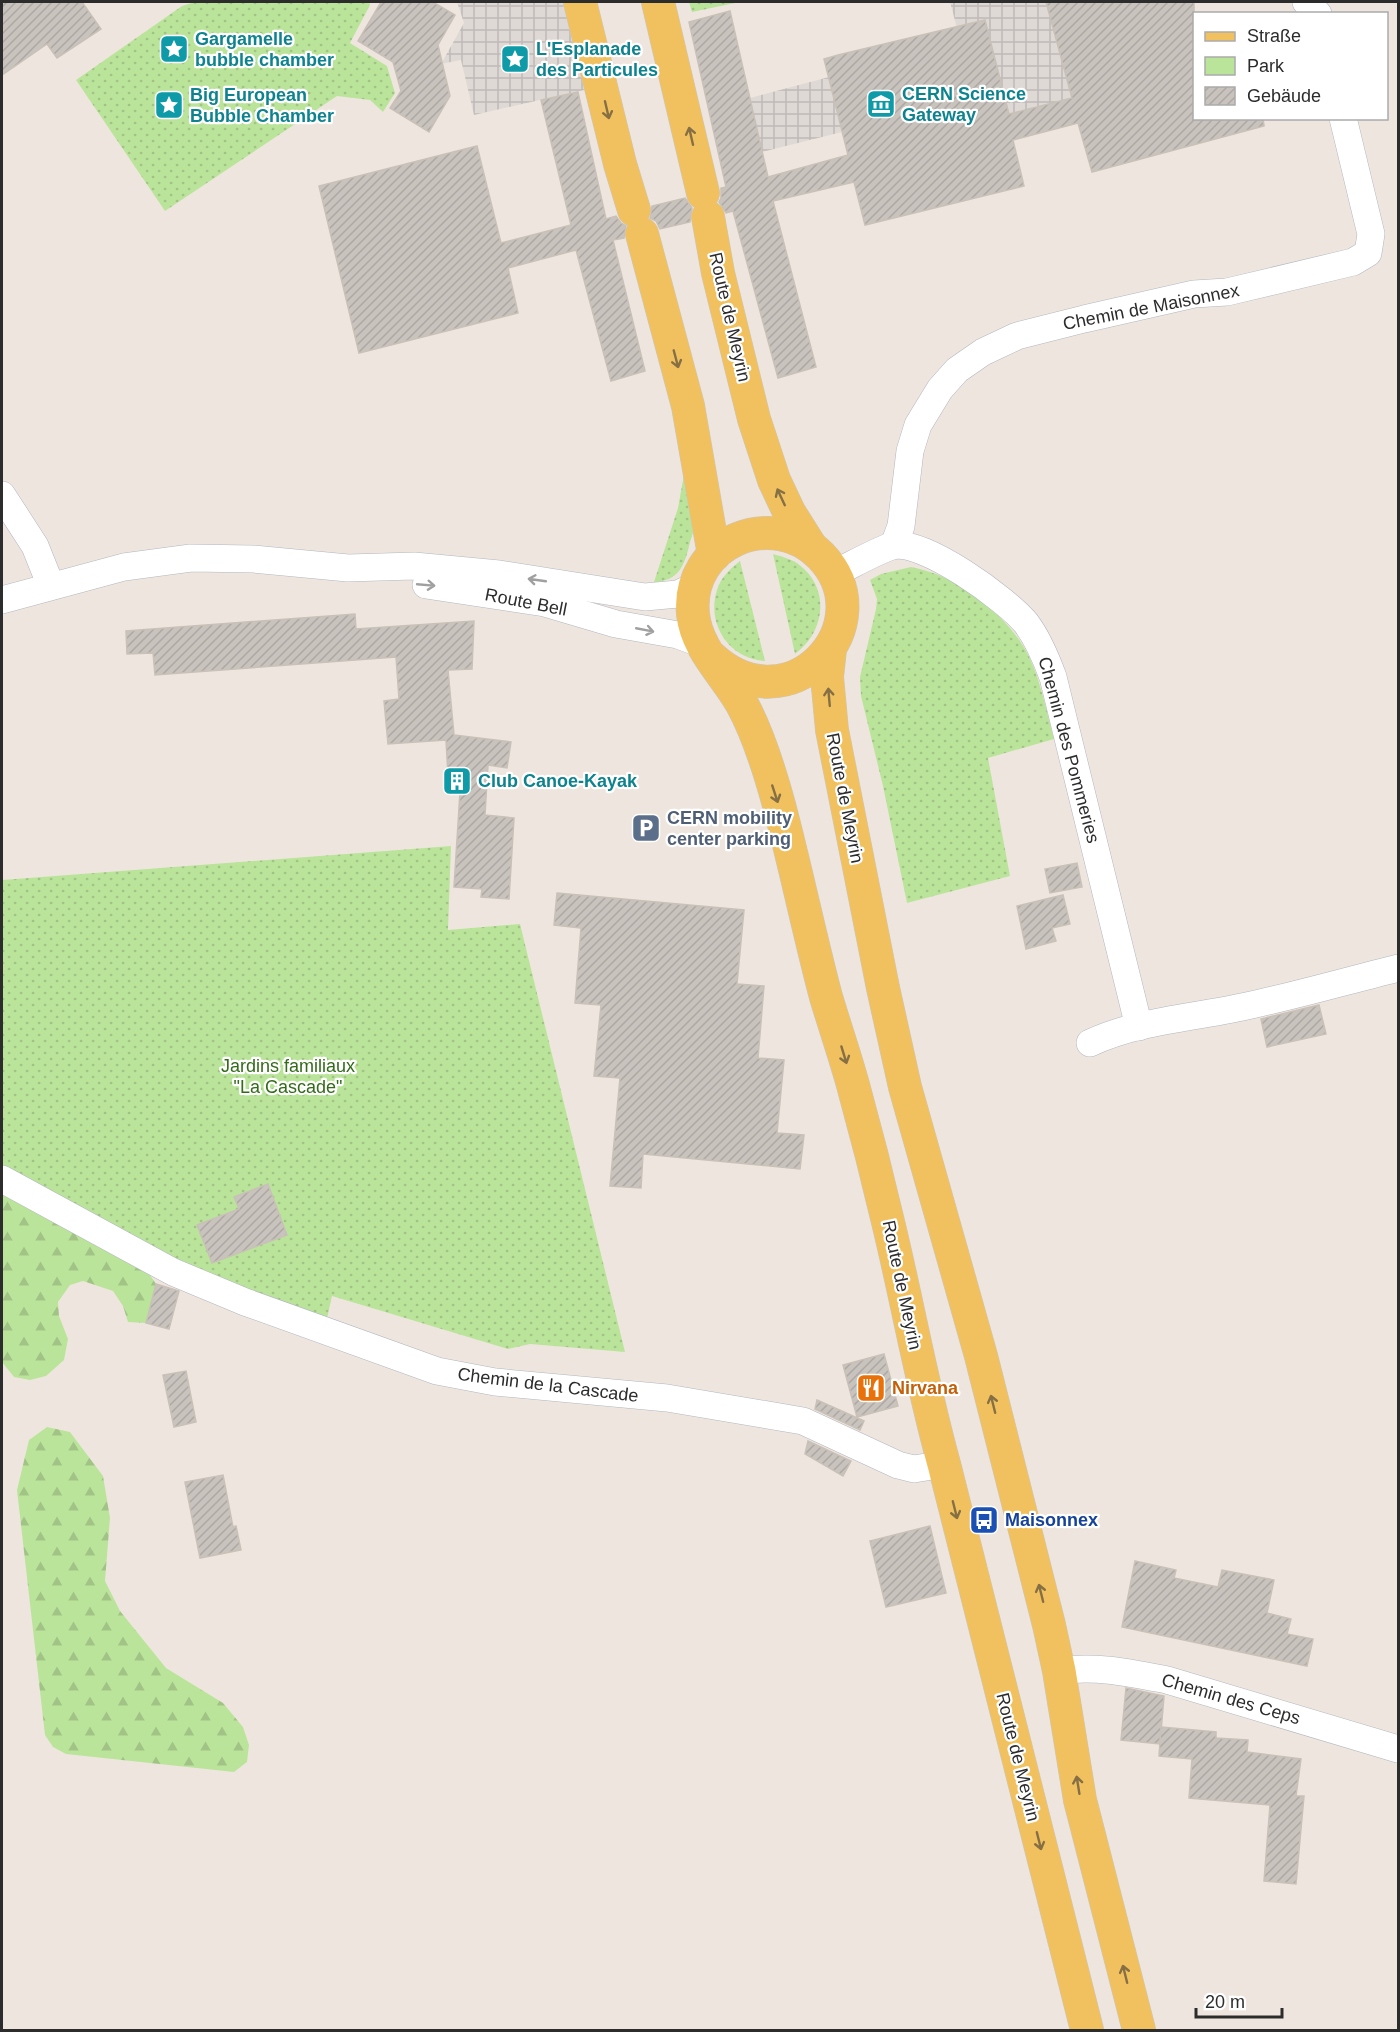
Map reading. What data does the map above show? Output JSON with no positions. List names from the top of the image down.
{
  "streets": {
    "main road": ["Route de Meyrin"],
    "street": [
      "Chemin de Maisonnex",
      "Route Bell",
      "Chemin des Pommeries",
      "Chemin de la Cascade",
      "Chemin des Ceps"
    ]
  },
  "crossings": [
    ["Chemin de Maisonnex", "Chemin des Pommeries"],
    ["Route de Meyrin", "Route Bell"],
    ["Route de Meyrin", "Chemin de la Cascade"],
    ["Route de Meyrin", "Chemin des Ceps"]
  ],
  "parks": ["Jardins familiaux \"La Cascade\""],
  "places": {
    "place": ["Gargamelle bubble chamber", "L'Esplanade des Particules", "Big European Bubble Chamber"],
    "museum": ["CERN Science Gateway"],
    "building": ["Club Canoe-Kayak"],
    "parking": ["CERN mobility center parking"],
    "restaurant": ["Nirvana"],
    "bus stop": ["Maisonnex"]
  },
  "legend": ["Straße", "Park", "Gebäude"],
  "scale_bar": "20 m"
}
